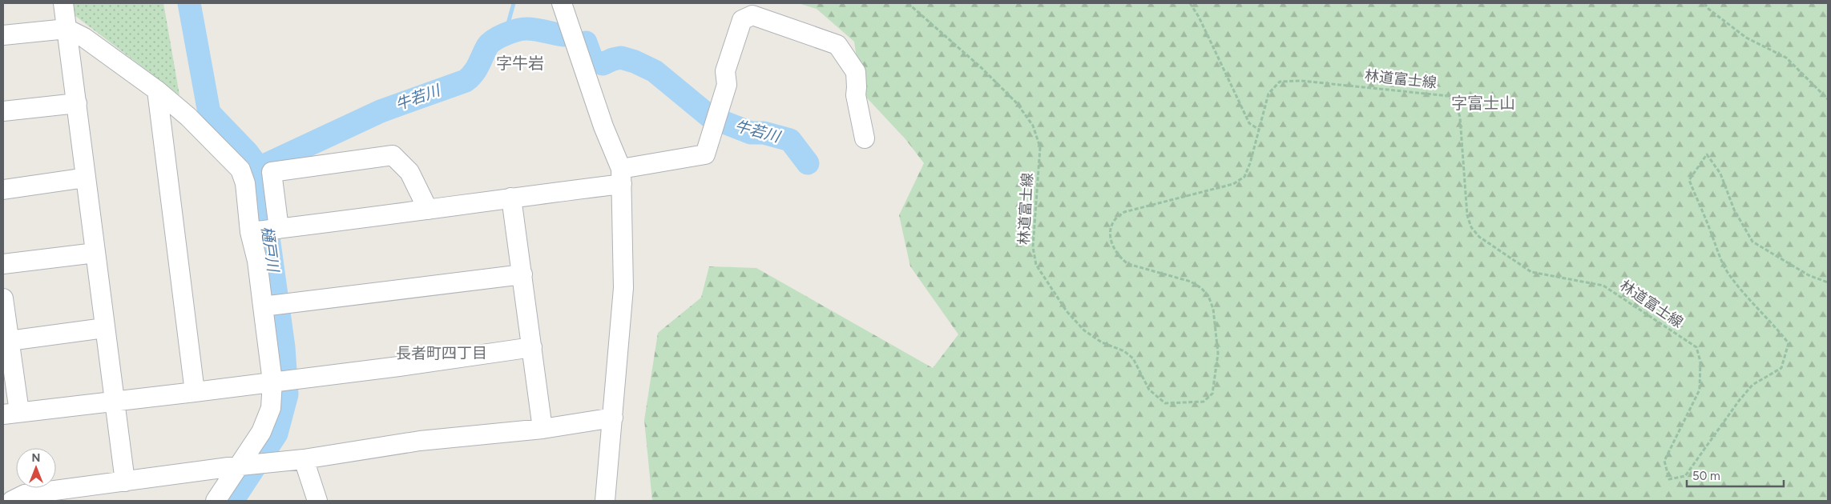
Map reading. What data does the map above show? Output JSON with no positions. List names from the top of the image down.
{
  "streets": {
    "path": ["林道富士線"]
  },
  "districts": ["字牛岩", "字富士山", "長者町四丁目"],
  "water": ["牛若川", "樋戸川"],
  "scale_bar": "50 m",
  "north": "top"
}
